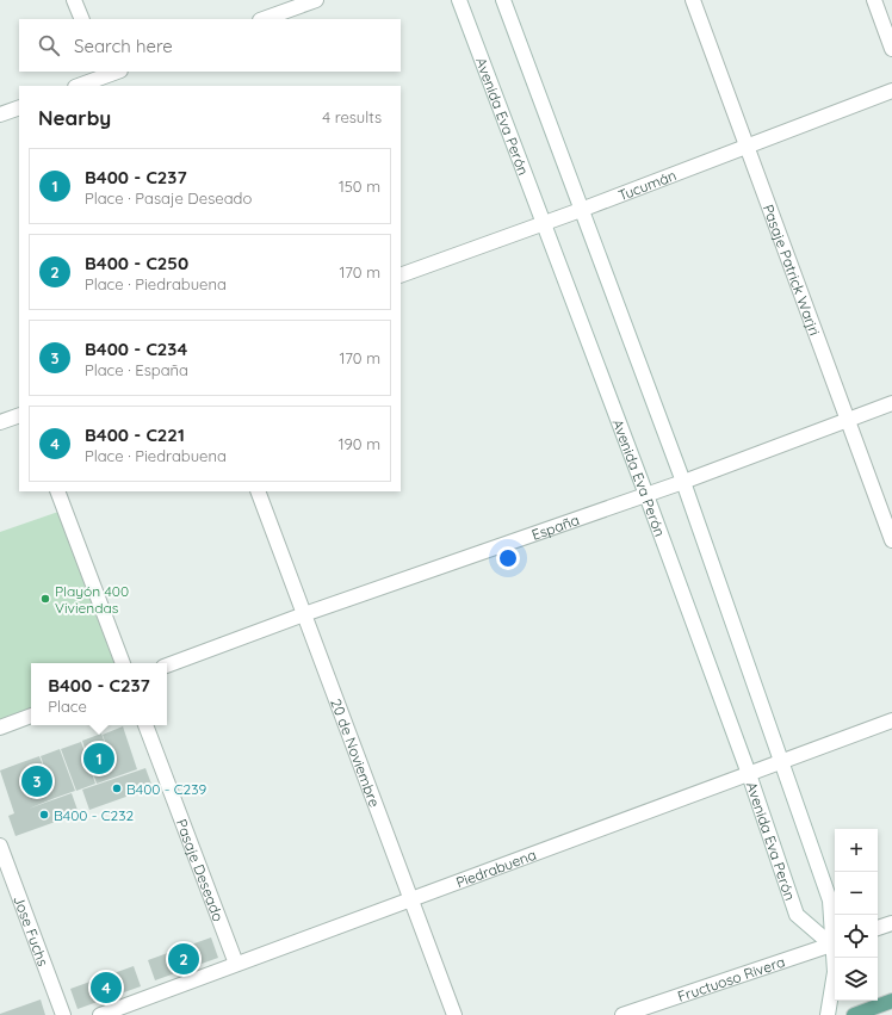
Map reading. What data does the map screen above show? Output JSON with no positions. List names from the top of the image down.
{
  "streets": {
    "street": [
      "Avenida Eva Perón",
      "Tucumán",
      "Pasaje Patrick Warjri",
      "España",
      "20 de Noviembre",
      "Piedrabuena",
      "Pasaje Deseado",
      "Jose Fuchs",
      "Fructuoso Rivera"
    ]
  },
  "crossings": [
    ["Avenida Eva Perón", "Tucumán"],
    ["Avenida Eva Perón", "España"],
    ["Avenida Eva Perón", "Piedrabuena"],
    ["Avenida Eva Perón", "Fructuoso Rivera"],
    ["Tucumán", "Pasaje Patrick Warjri"],
    ["Pasaje Patrick Warjri", "España"],
    ["España", "20 de Noviembre"],
    ["20 de Noviembre", "Piedrabuena"],
    ["Piedrabuena", "Pasaje Deseado"]
  ],
  "places": ["Playón 400 Viviendas", "B400 - C239", "B400 - C232"],
  "page": {
    "search": "Search here",
    "heading": ["Nearby", "4 results"],
    "list": [
      {
        "mark": "1",
        "name": "B400 - C237",
        "note": "Place · Pasaje Deseado",
        "value": "150 m"
      },
      {
        "mark": "2",
        "name": "B400 - C250",
        "note": "Place · Piedrabuena",
        "value": "170 m"
      },
      {
        "mark": "3",
        "name": "B400 - C234",
        "note": "Place · España",
        "value": "170 m"
      },
      {
        "mark": "4",
        "name": "B400 - C221",
        "note": "Place · Piedrabuena",
        "value": "190 m"
      }
    ],
    "popup": ["B400 - C237", "Place"],
    "pins": [
      "1",
      "3",
      "2",
      "4"
    ],
    "map_buttons": ["+", "−"]
  }
}
